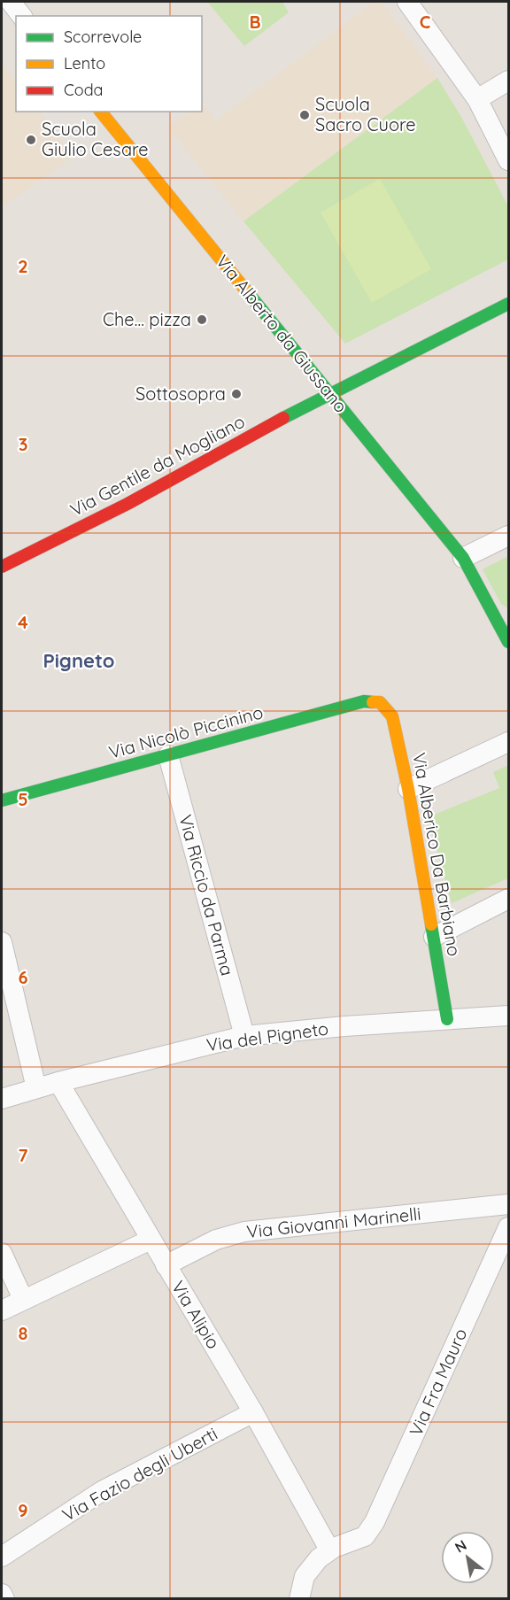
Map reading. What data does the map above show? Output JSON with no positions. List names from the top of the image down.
{
  "streets": {
    "street": [
      "Via Alberto da Giussano",
      "Via Gentile da Mogliano",
      "Via Nicolò Piccinino",
      "Via Alberico Da Barbiano",
      "Via Riccio da Parma",
      "Via del Pigneto",
      "Via Giovanni Marinelli",
      "Via Alipio",
      "Via Fra Mauro",
      "Via Fazio degli Uberti"
    ]
  },
  "crossings": [
    ["Via Alberto da Giussano", "Via Gentile da Mogliano"],
    ["Via Nicolò Piccinino", "Via Alberico Da Barbiano"],
    ["Via Nicolò Piccinino", "Via Riccio da Parma"],
    ["Via Alberico Da Barbiano", "Via del Pigneto"],
    ["Via Riccio da Parma", "Via del Pigneto"],
    ["Via del Pigneto", "Via Alipio"],
    ["Via Giovanni Marinelli", "Via Alipio"],
    ["Via Alipio", "Via Fra Mauro"],
    ["Via Alipio", "Via Fazio degli Uberti"]
  ],
  "districts": ["Pigneto"],
  "places": [
    "Scuola Sacro Cuore",
    "Scuola Giulio Cesare",
    "Che… pizza",
    "Sottosopra"
  ],
  "legend": ["Scorrevole", "Lento", "Coda"],
  "north": "top left",
  "grid": {
    "columns": ["B", "C"],
    "rows": [
      "2",
      "3",
      "4",
      "5",
      "6",
      "7",
      "8",
      "9"
    ]
  }
}
